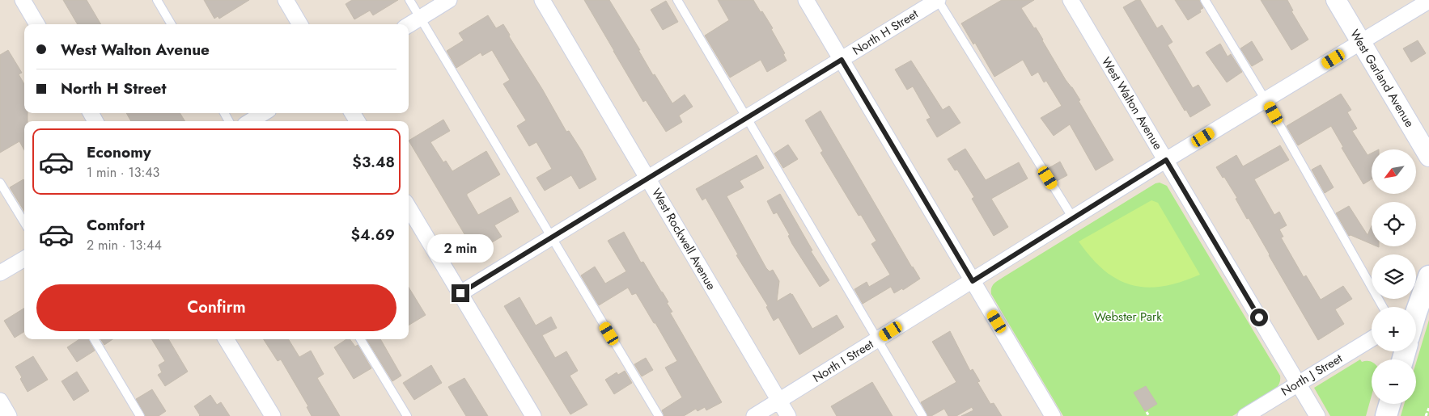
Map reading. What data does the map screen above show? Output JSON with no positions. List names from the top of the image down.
{
  "streets": {
    "street": [
      "North H Street",
      "West Garland Avenue",
      "West Walton Avenue",
      "West Rockwell Avenue",
      "North I Street",
      "North J Street"
    ]
  },
  "crossings": [
    ["North H Street", "West Rockwell Avenue"],
    ["West Garland Avenue", "North I Street"],
    ["West Walton Avenue", "North I Street"],
    ["West Walton Avenue", "North J Street"],
    ["West Rockwell Avenue", "North I Street"]
  ],
  "parks": ["Webster Park"],
  "north": "bottom left",
  "page": {
    "banner": ["West Walton Avenue", "North H Street"],
    "list": [
      {
        "name": "Economy",
        "note": "1 min · 13:43",
        "value": "$3.48"
      },
      {
        "name": "Comfort",
        "note": "2 min · 13:44",
        "value": "$4.69"
      }
    ],
    "map_buttons": ["+", "−"],
    "bubble": "2 min",
    "buttons": "Confirm"
  }
}
